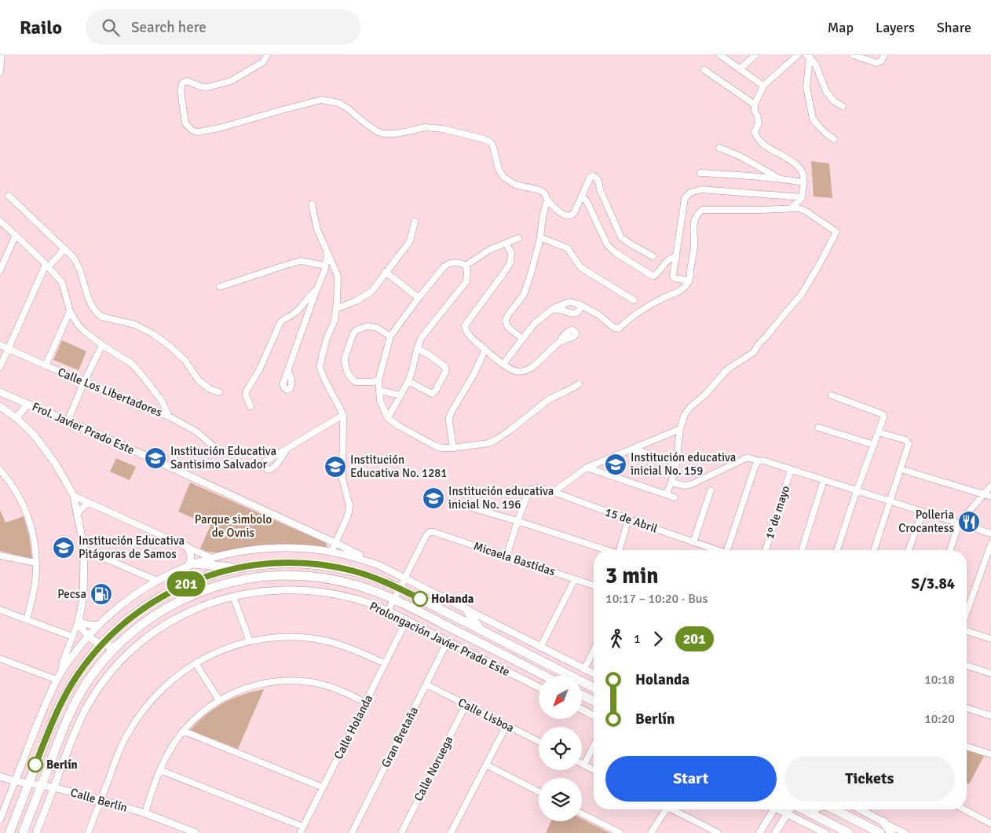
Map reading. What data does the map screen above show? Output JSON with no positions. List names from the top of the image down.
{
  "streets": {
    "main road": ["Prolongación Javier Prado Este"],
    "street": [
      "Calle Los Libertadores",
      "Frol. Javier Prado Este",
      "1º de mayo",
      "15 de Abril",
      "Micaela Bastidas",
      "Calle Lisboa",
      "Calle Holanda",
      "Gran Bretaña",
      "Calle Noruega",
      "Calle Berlín"
    ]
  },
  "crossings": [
    ["Prolongación Javier Prado Este", "Calle Holanda"],
    ["Prolongación Javier Prado Este", "Gran Bretaña"],
    ["Prolongación Javier Prado Este", "Calle Berlín"],
    ["Calle Lisboa", "Gran Bretaña"],
    ["Calle Lisboa", "Calle Noruega"]
  ],
  "parks": ["Parque simbolo de Ovnis"],
  "places": {
    "school or university": [
      "Institución Educativa Santisimo Salvador",
      "Institución educativa inicial No. 159",
      "Institución Educativa No. 1281",
      "Institución educativa inicial No. 196",
      "Institución Educativa Pitágoras de Samos"
    ],
    "restaurant": ["Polleria Crocantess"],
    "fuel station": ["Pecsa"],
    "other": ["Holanda", "Berlín"]
  },
  "lines": ["bus line 201"],
  "north": "bottom left",
  "page": {
    "header": "Railo",
    "search": "Search here",
    "nav": ["Map", "Layers", "Share"],
    "on_map": "201",
    "heading": ["3 min", "10:17 – 10:20 · Bus", "S/3.84"],
    "legs": ["1", "201"],
    "list": [
      {
        "name": "Holanda",
        "value": "10:18"
      },
      {
        "name": "Berlín",
        "value": "10:20"
      }
    ],
    "buttons": ["Start", "Tickets"]
  }
}
